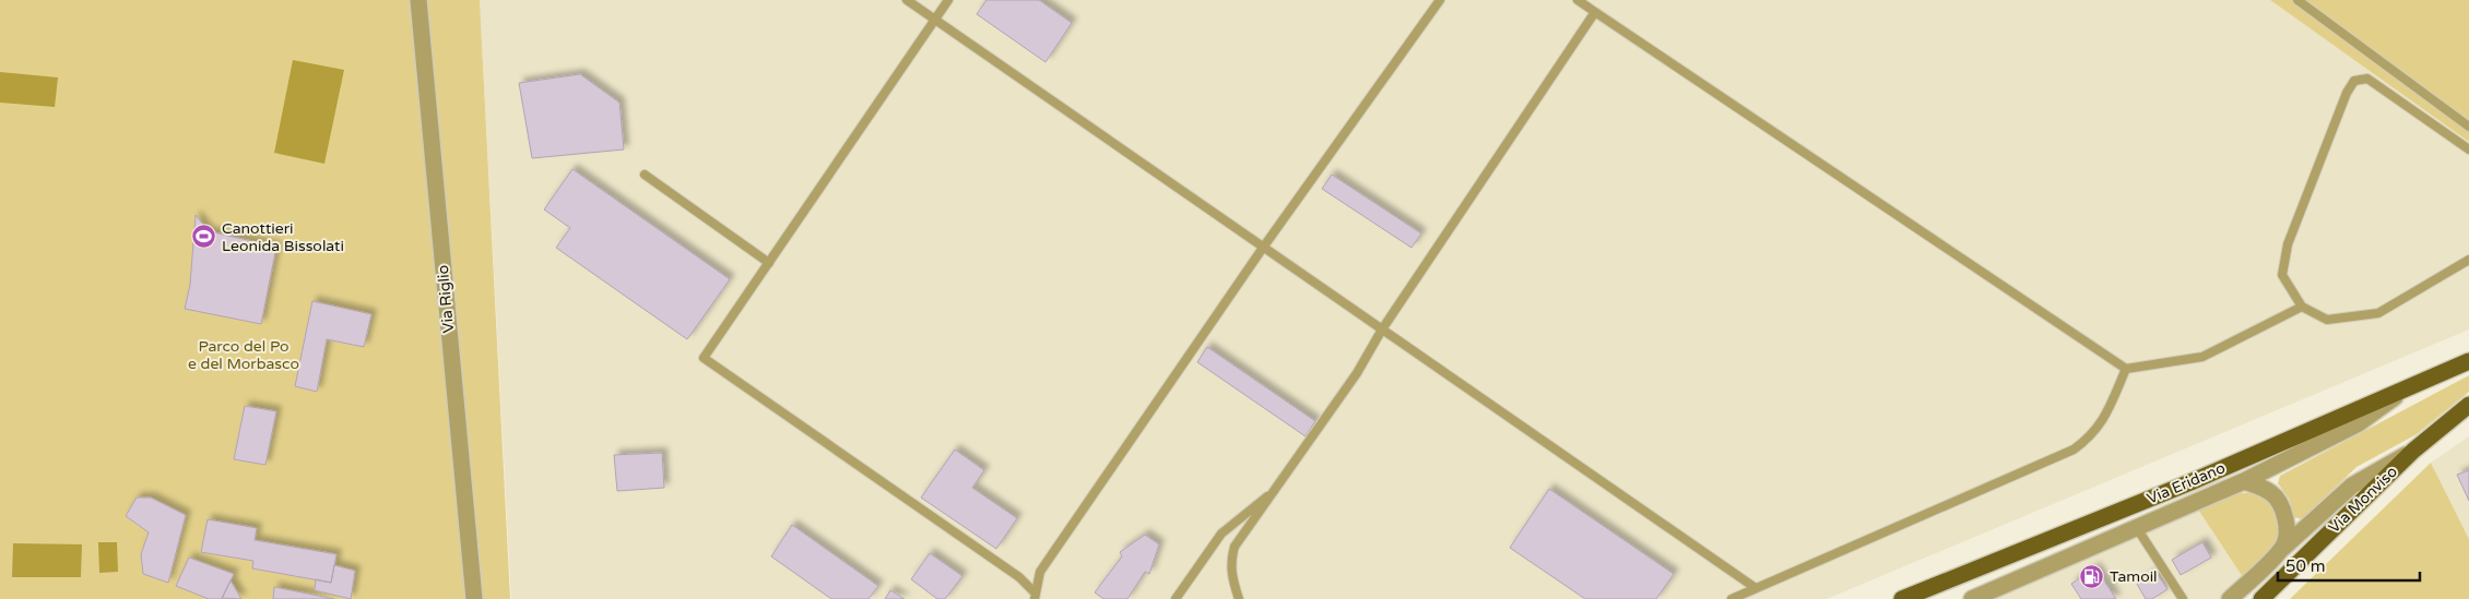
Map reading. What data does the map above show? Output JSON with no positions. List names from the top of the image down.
{
  "streets": {
    "main road": ["Via Eridano", "Via Monviso"],
    "street": ["Via Riglio"]
  },
  "parks": ["Parco del Po e del Morbasco"],
  "places": {
    "sports": ["Canottieri Leonida Bissolati"],
    "fuel station": ["Tamoil"]
  },
  "scale_bar": "50 m"
}
